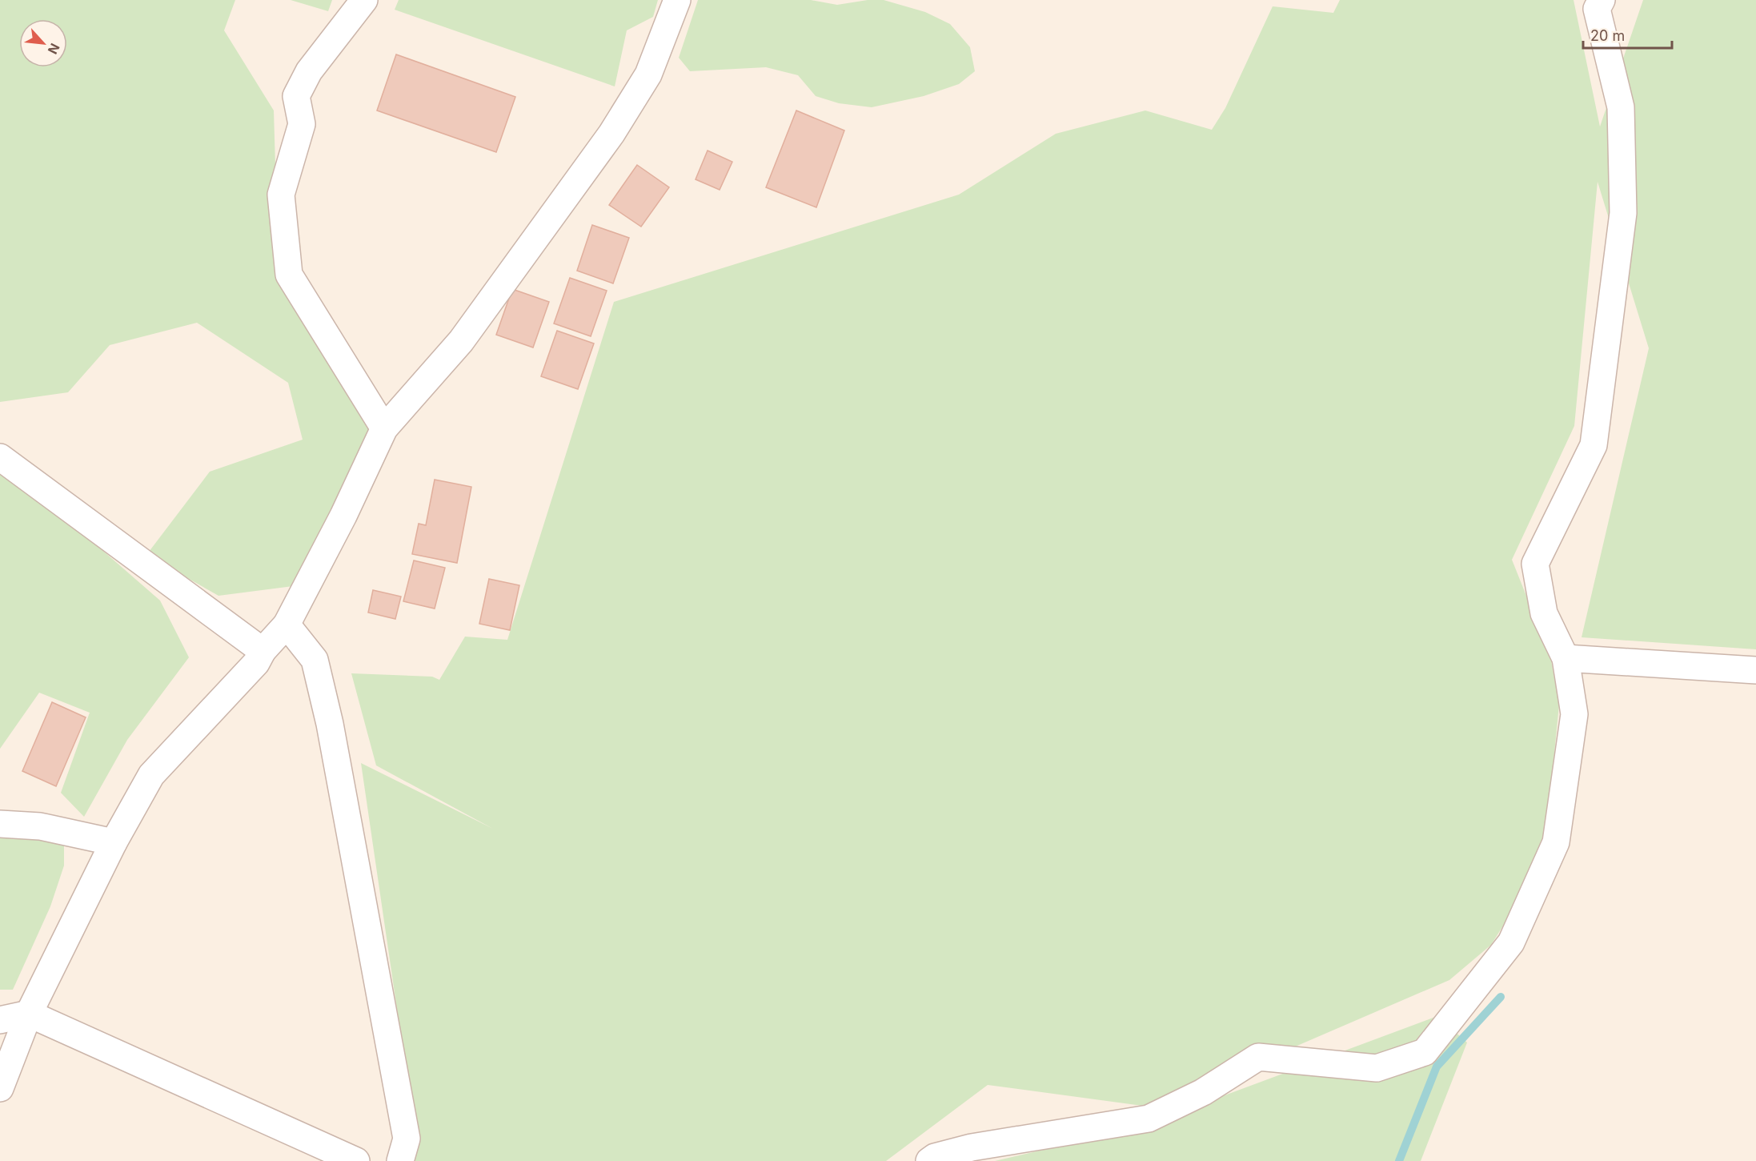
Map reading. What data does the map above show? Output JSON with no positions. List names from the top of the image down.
{
  "scale_bar": "20 m",
  "north": "bottom right"
}
